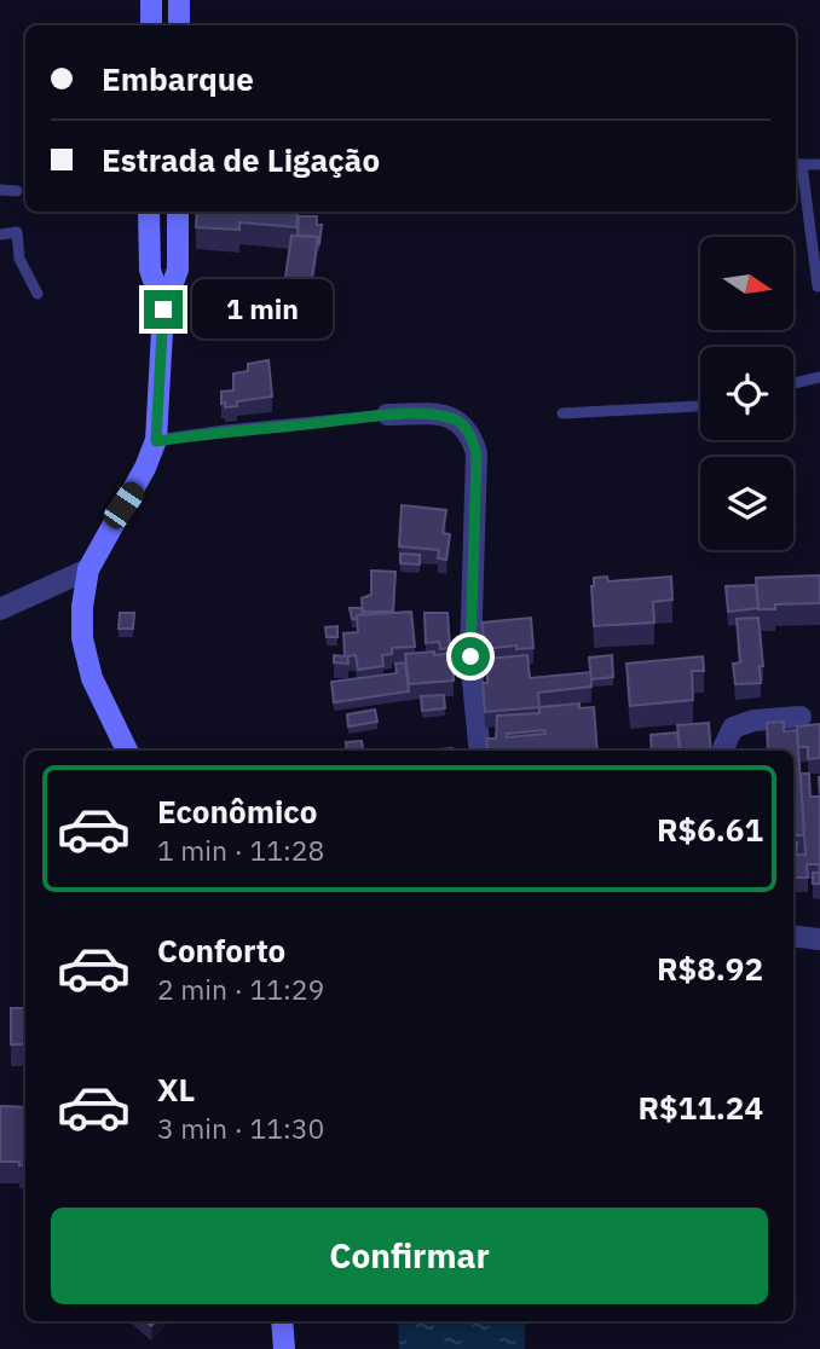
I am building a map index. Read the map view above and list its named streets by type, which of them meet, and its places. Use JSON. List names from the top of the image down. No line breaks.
{"north":"right","page":{"banner":["Embarque","Estrada de Ligação"],"bubble":"1 min","list":[{"name":"Econômico","note":"1 min · 11:28","value":"R$6.61"},{"name":"Conforto","note":"2 min · 11:29","value":"R$8.92"},{"name":"XL","note":"3 min · 11:30","value":"R$11.24"}],"buttons":"Confirmar"}}
